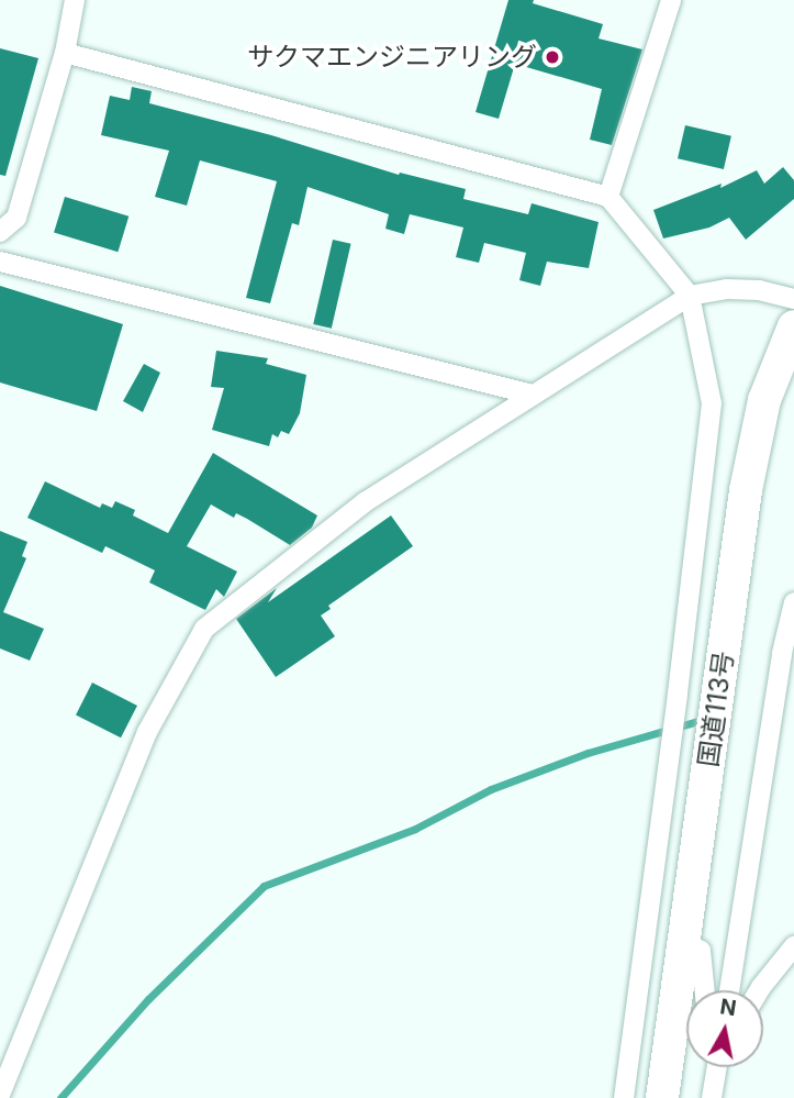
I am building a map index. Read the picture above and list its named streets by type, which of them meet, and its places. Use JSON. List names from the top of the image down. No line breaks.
{"streets":{"highway":["国道113号"]},"places":["サクマエンジニアリング"],"north":"top"}
